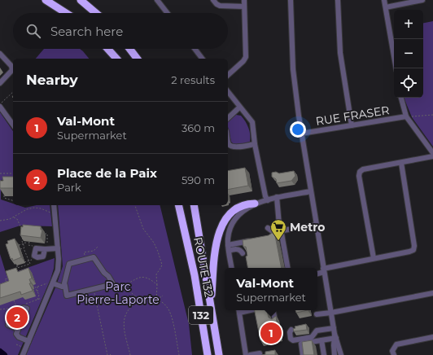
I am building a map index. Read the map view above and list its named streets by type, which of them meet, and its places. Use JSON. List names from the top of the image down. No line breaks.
{"streets":{"highway":["ROUTE 132","132"],"street":["RUE FRASER"]},"parks":["Parc Pierre-Laporte"],"places":{"supermarket":["Metro"]},"page":{"map_buttons":["+","−"],"search":"Search here","heading":["Nearby","2 results"],"list":[{"mark":"1","name":"Val-Mont","note":"Supermarket","value":"360 m"},{"mark":"2","name":"Place de la Paix","note":"Park","value":"590 m"}],"popup":["Val-Mont","Supermarket"],"pins":["2","1"]}}
